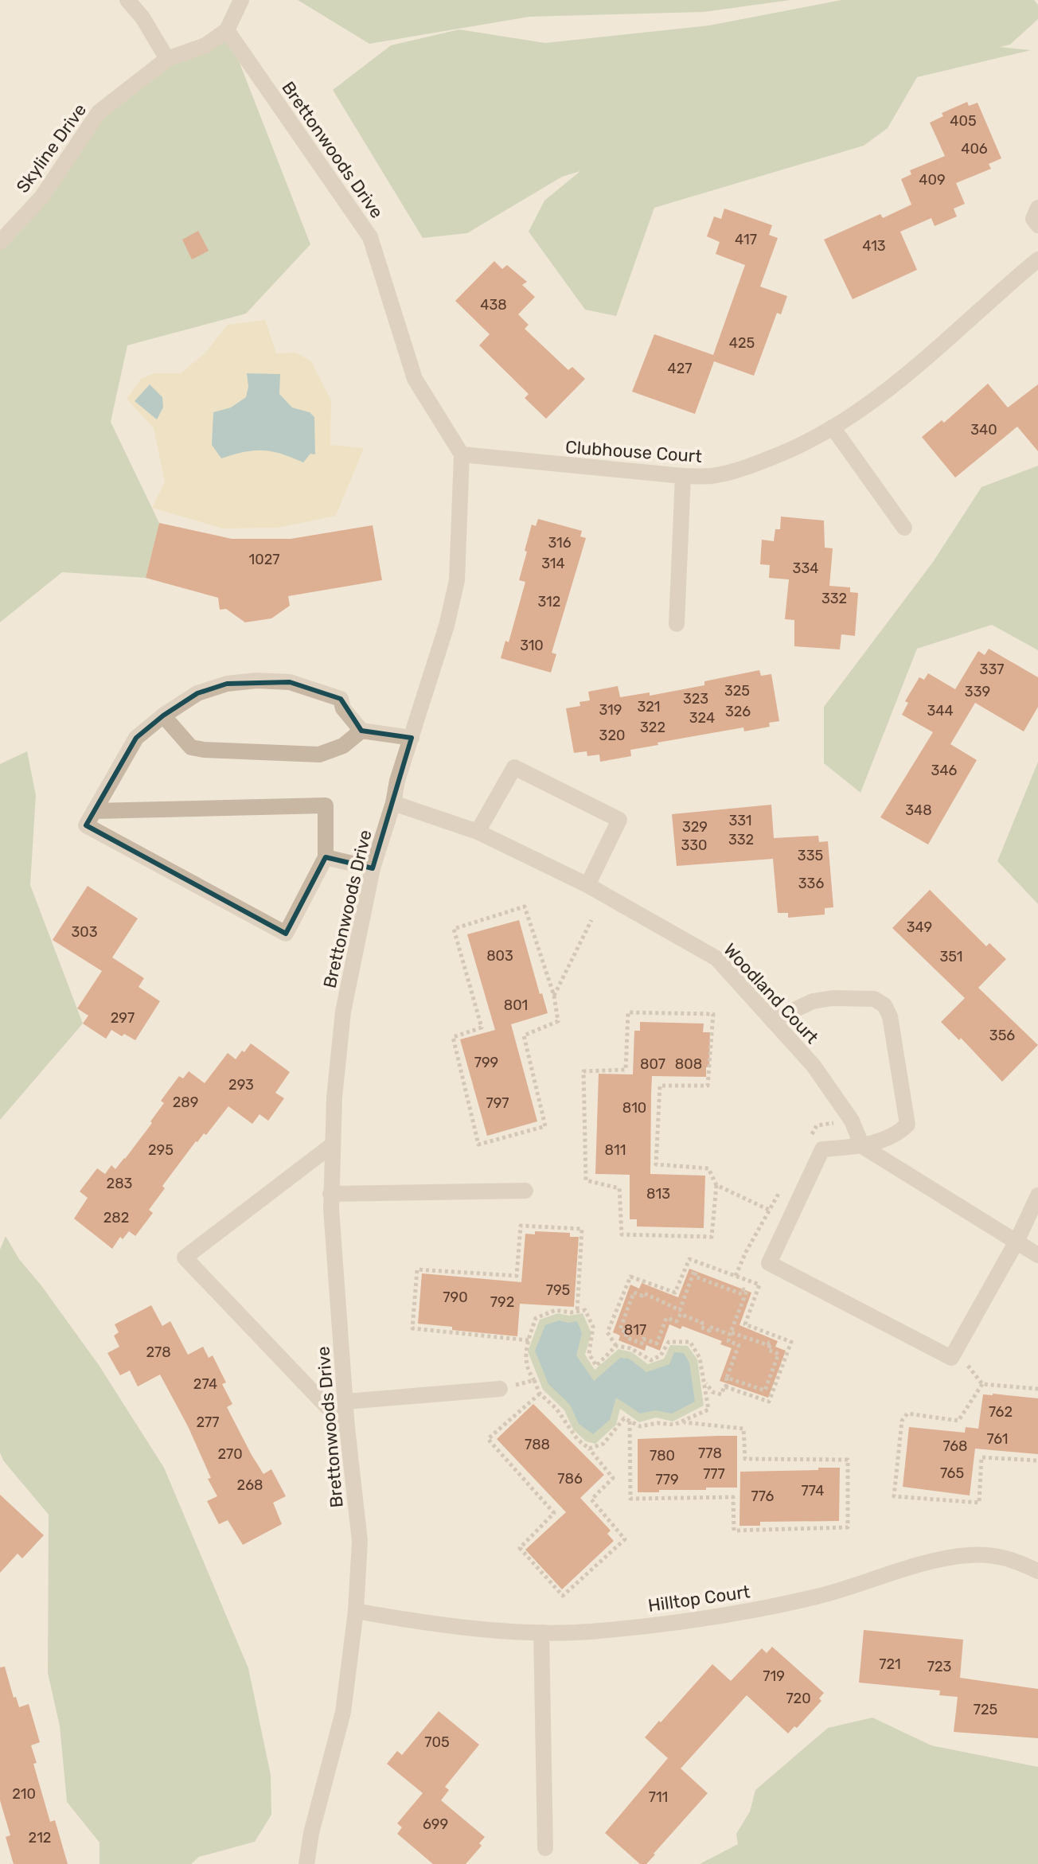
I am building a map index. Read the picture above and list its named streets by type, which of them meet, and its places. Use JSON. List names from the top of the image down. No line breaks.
{"streets":{"street":["Skyline Drive","Brettonwoods Drive","Clubhouse Court","Woodland Court","Hilltop Court"]},"crossings":[["Brettonwoods Drive","Clubhouse Court"],["Brettonwoods Drive","Woodland Court"],["Brettonwoods Drive","Hilltop Court"]],"house_numbers":["405","406","409","417","413","438","425","427","340","316","1027","314","334","332","312","310","337","325","339","323","321","319","344","326","324","322","320","346","348","331","329","332","330","335","336","349","303","803","351","801","297","356","799","807","808","293","289","797","810","295","811","283","813","282","795","790","792","817","278","274","762","277","761","788","768","778","270","780","765","777","786","779","268","774","776","721","723","719","720","725","705","210","711","699","212"]}
